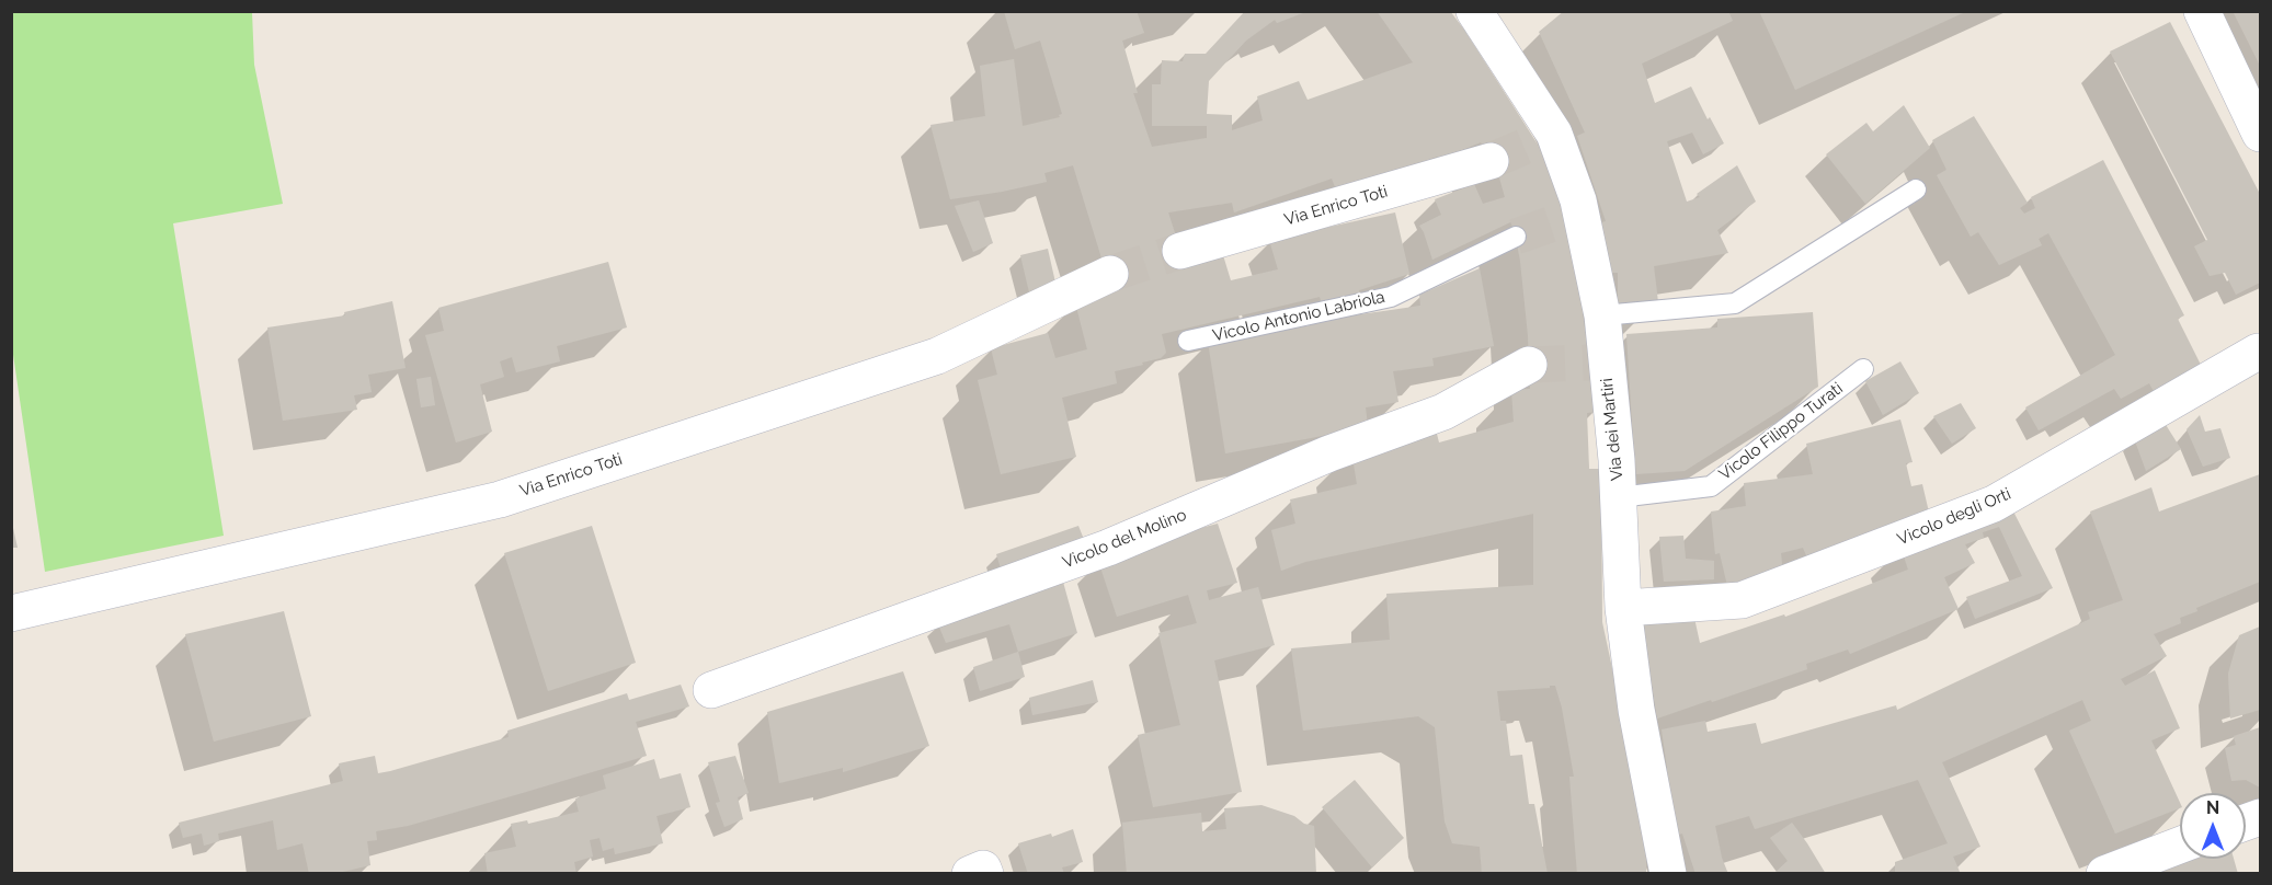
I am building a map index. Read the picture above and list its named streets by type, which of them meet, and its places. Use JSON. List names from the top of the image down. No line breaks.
{"streets":{"street":["Via Enrico Toti","Via dei Martiri","Vicolo degli Orti","Vicolo del Molino"],"lane":["Vicolo Antonio Labriola","Vicolo Filippo Turati"]},"crossings":[["Via dei Martiri","Vicolo Filippo Turati"],["Via dei Martiri","Vicolo degli Orti"]],"north":"top"}
